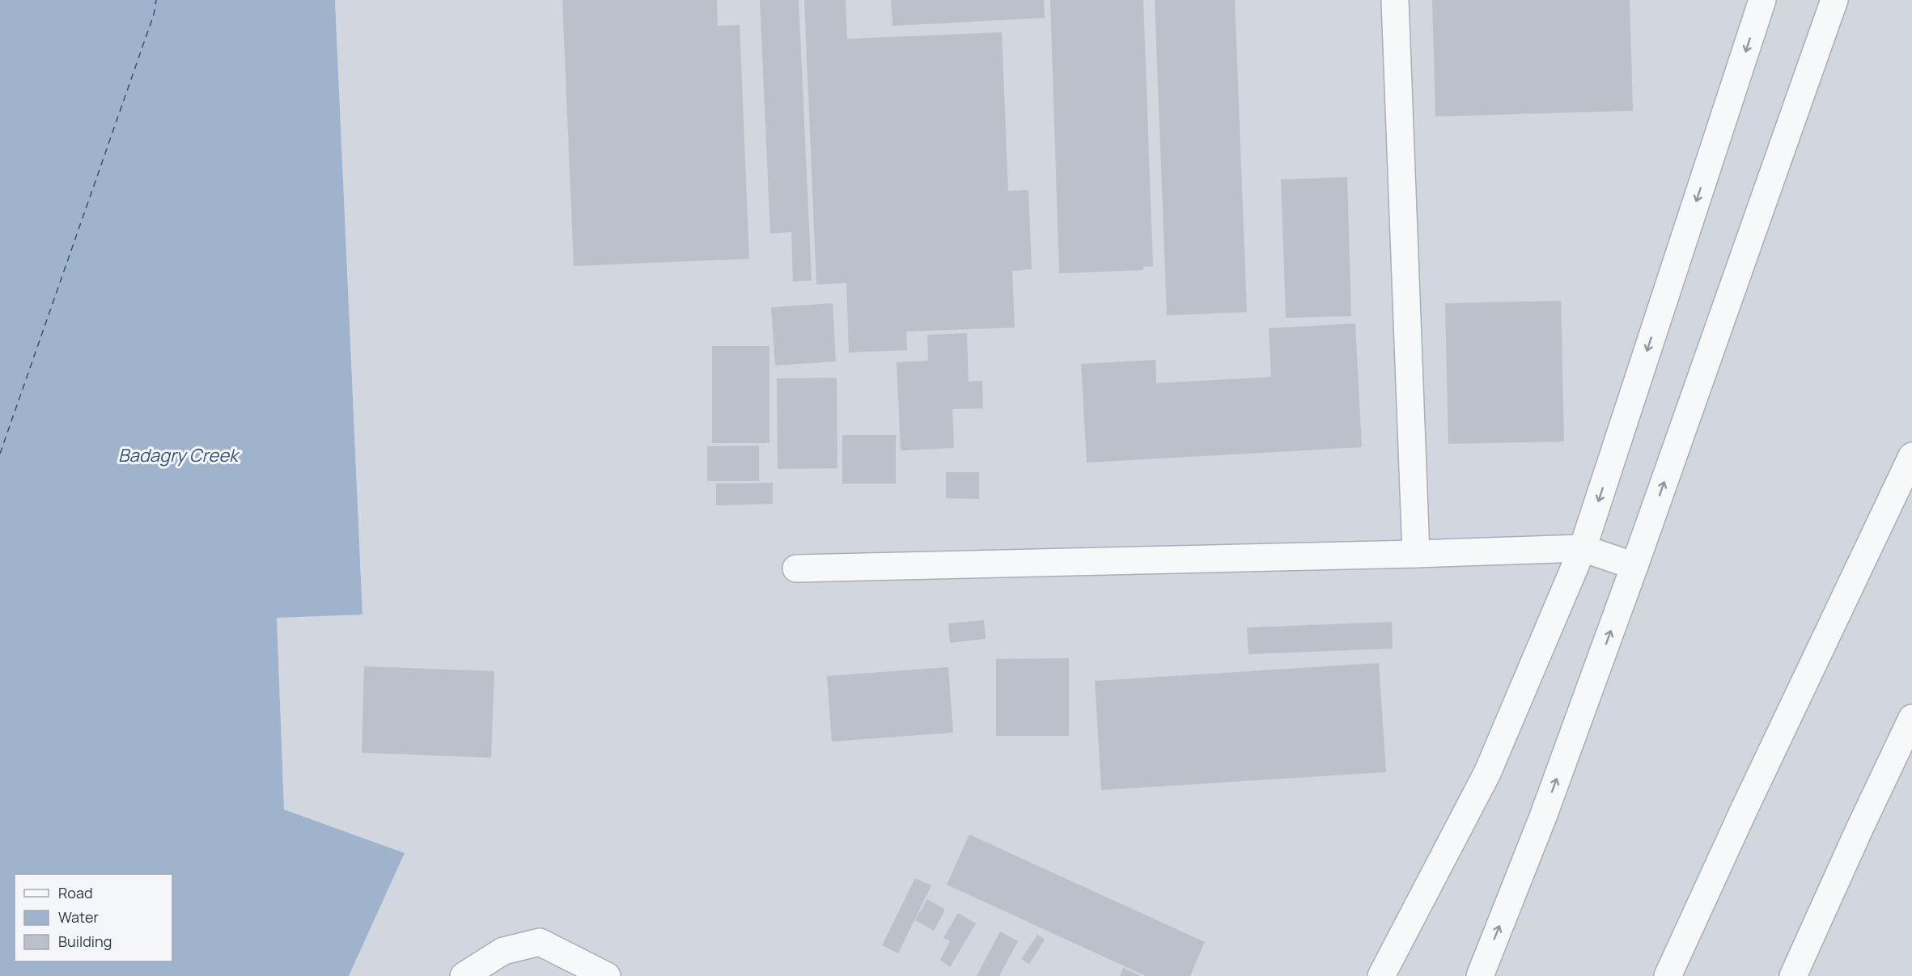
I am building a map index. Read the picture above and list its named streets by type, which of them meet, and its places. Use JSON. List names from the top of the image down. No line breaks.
{"water":["Badagry Creek"],"legend":["Road","Water","Building"]}
